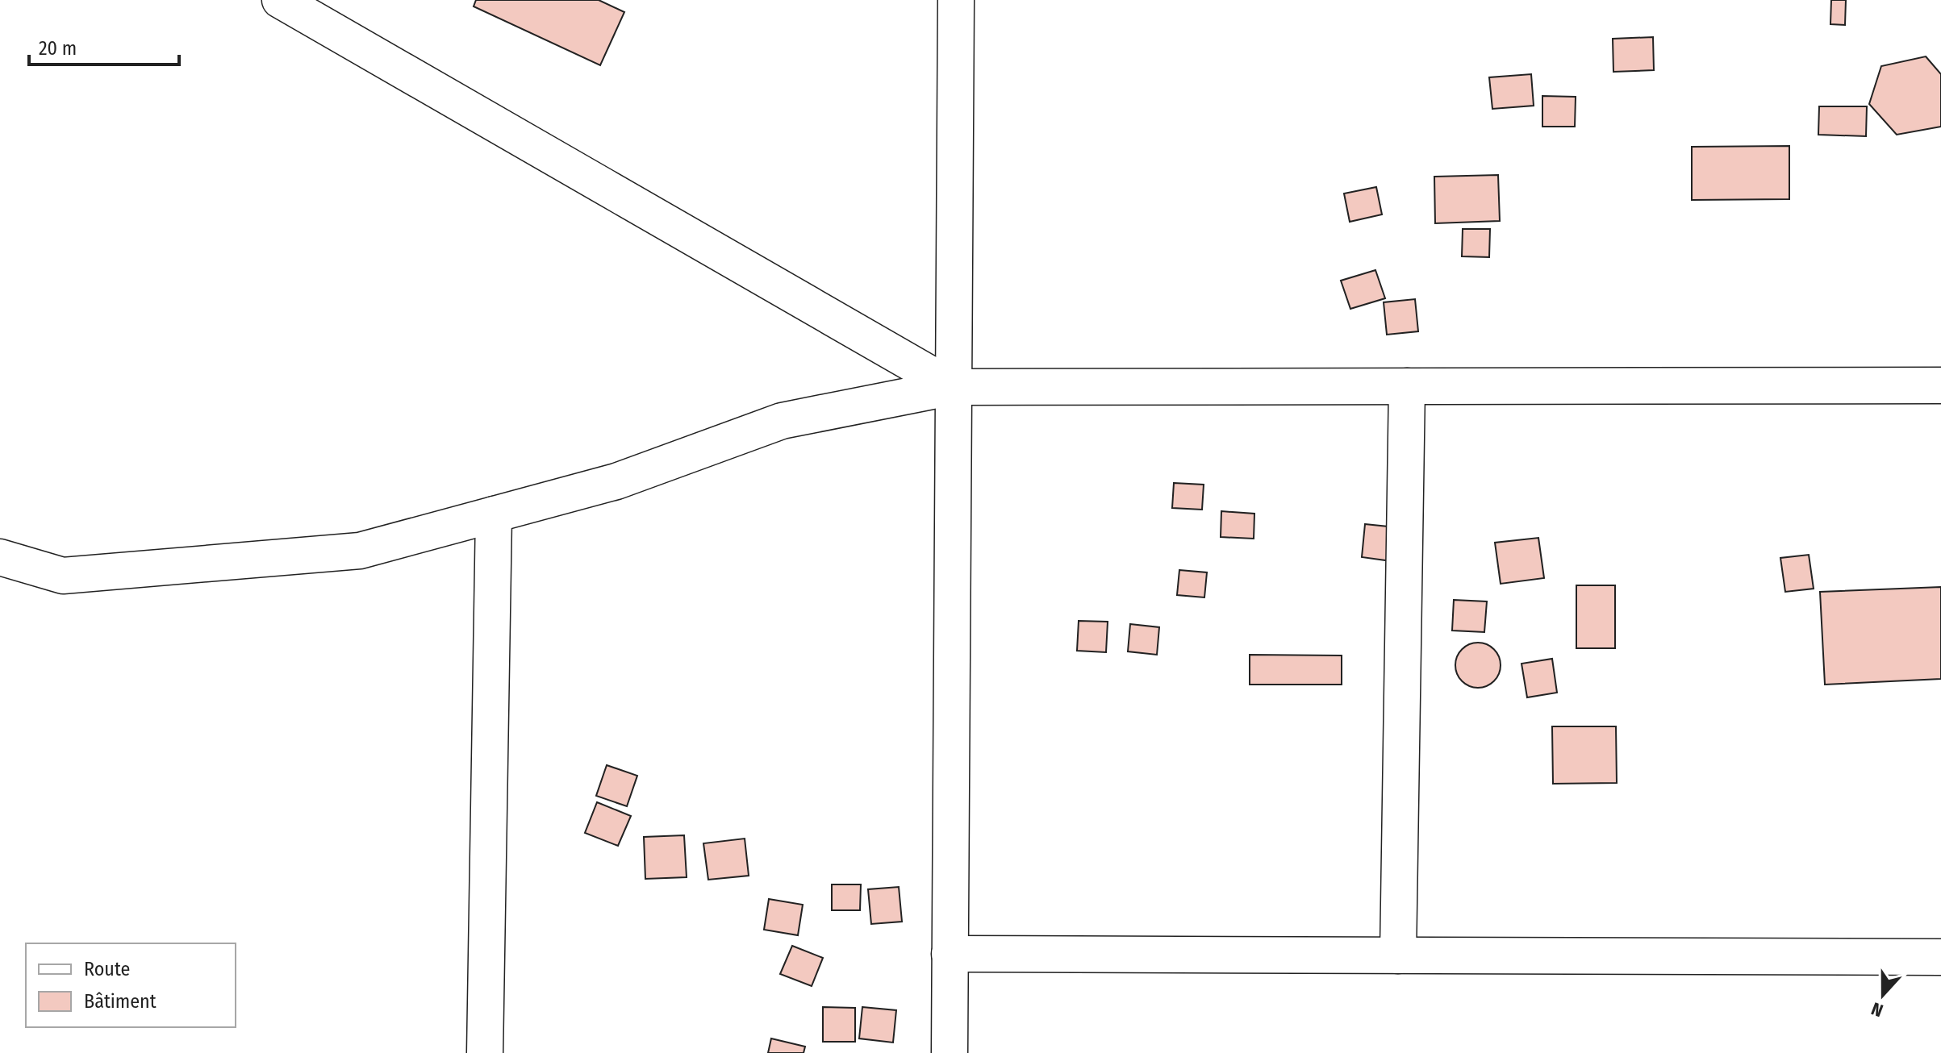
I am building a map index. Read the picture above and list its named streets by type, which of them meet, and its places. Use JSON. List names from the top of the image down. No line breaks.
{"legend":["Route","Bâtiment"],"scale_bar":"20 m","north":"bottom"}
